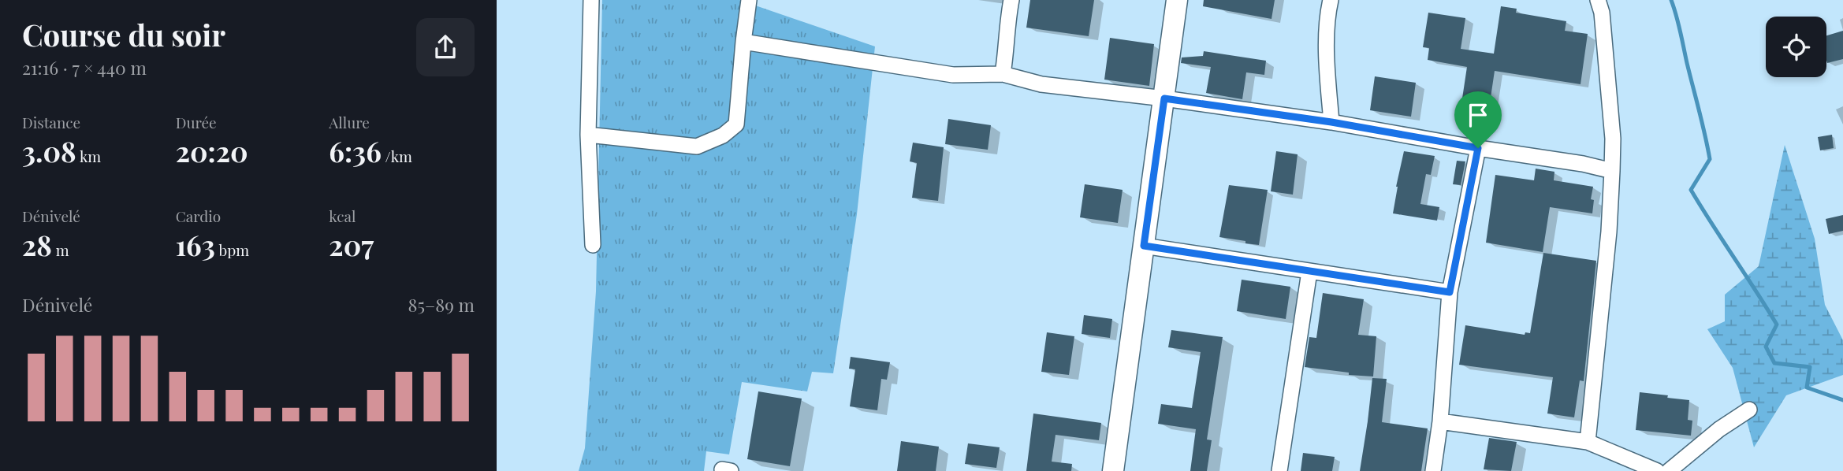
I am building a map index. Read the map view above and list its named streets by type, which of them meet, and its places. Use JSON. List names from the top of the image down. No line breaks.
{"page":{"heading":["Course du soir","21:16 · 7 × 440 m"],"stats":[["Distance","3.08 km"],["Durée","20:20"],["Allure","6:36 /km"],["Dénivelé","28 m"],["Cardio","163 bpm"],["kcal","207"]],"chart":["Dénivelé","85–89 m"]}}
